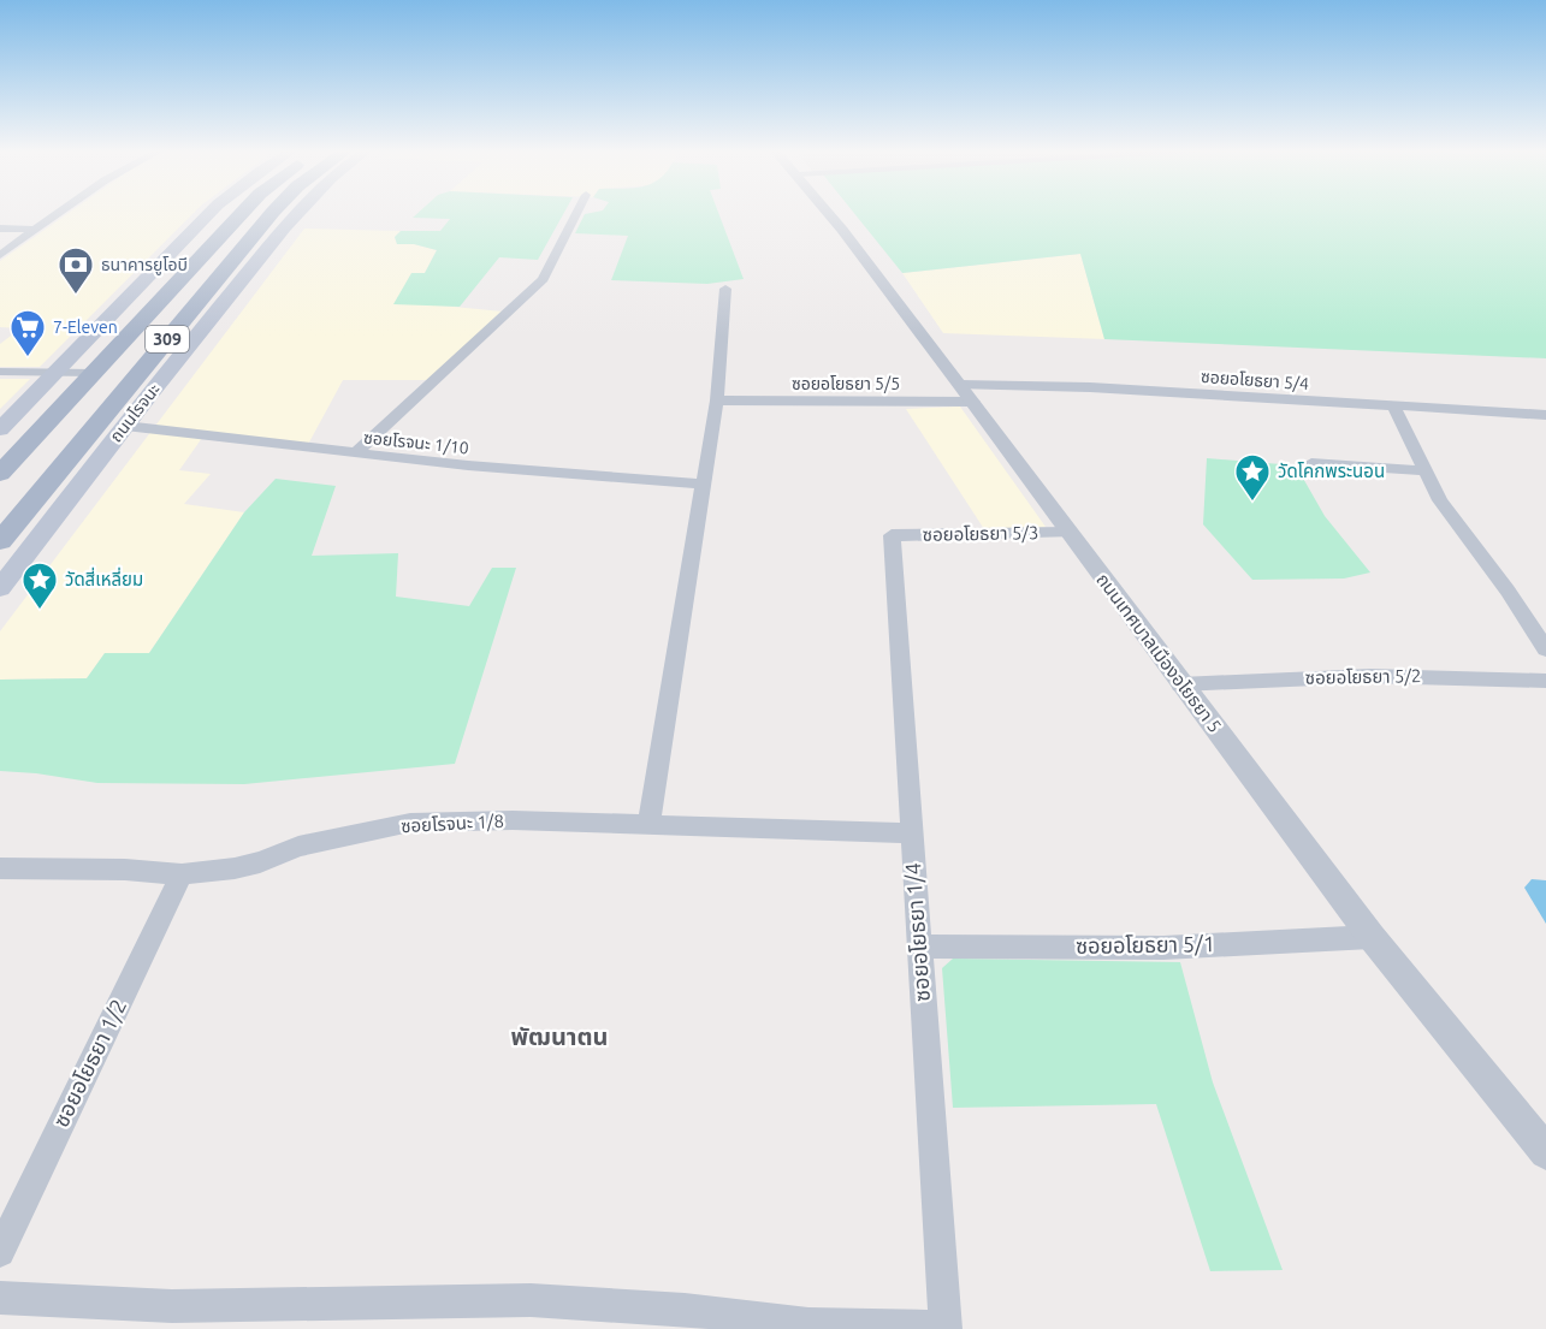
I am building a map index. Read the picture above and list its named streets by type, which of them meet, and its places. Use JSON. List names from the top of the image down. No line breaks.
{"streets":{"main road":["309","ถนนโรจนะ"],"street":["ซอยอโยธยา 5/4","ซอยอโยธยา 5/5","ซอยโรจนะ 1/10","ซอยอโยธยา 5/3","ถนนเทศบาลเมืองอโยธยา 5","ซอยอโยธยา 5/2","ซอยโรจนะ 1/8","ซอยอโยธยา 1/4","ซอยอโยธยา 5/1","ซอยอโยธยา 1/2"]},"crossings":[["ซอยอโยธยา 5/4","ซอยอโยธยา 5/5"],["ซอยอโยธยา 5/4","ถนนเทศบาลเมืองอโยธยา 5"],["ซอยอโยธยา 5/5","ถนนเทศบาลเมืองอโยธยา 5"],["ถนนโรจนะ","ซอยโรจนะ 1/10"],["ซอยอโยธยา 5/3","ถนนเทศบาลเมืองอโยธยา 5"],["ซอยอโยธยา 5/3","ซอยอโยธยา 1/4"],["ถนนเทศบาลเมืองอโยธยา 5","ซอยอโยธยา 5/2"],["ถนนเทศบาลเมืองอโยธยา 5","ซอยอโยธยา 5/1"],["ซอยโรจนะ 1/8","ซอยอโยธยา 1/4"],["ซอยโรจนะ 1/8","ซอยอโยธยา 1/2"],["ซอยอโยธยา 1/4","ซอยอโยธยา 5/1"]],"districts":["พัฒนาตน"],"places":{"bank":["ธนาคารยูโอบี"],"supermarket":["7-Eleven"],"place":["วัดโคกพระนอน","วัดสี่เหลี่ยม"]}}
